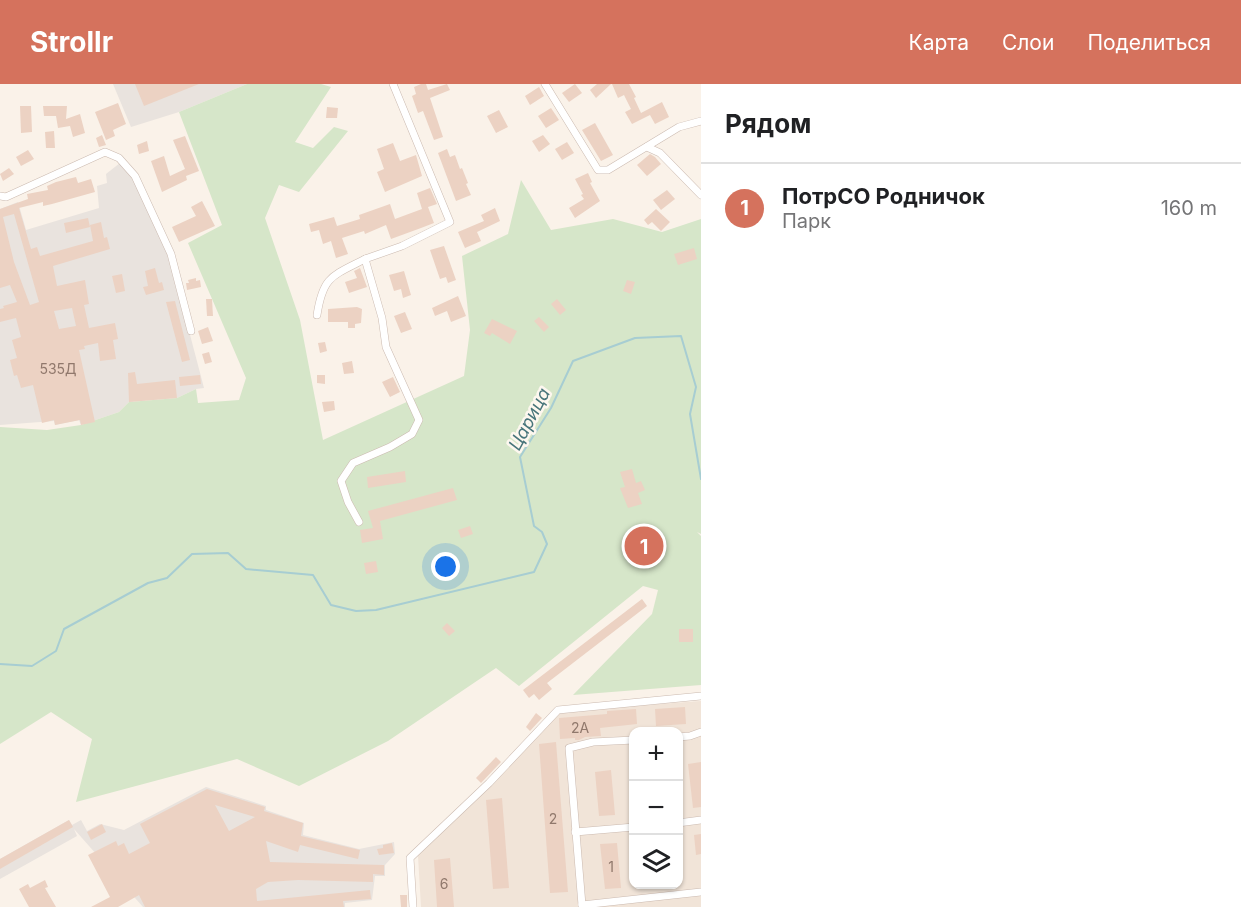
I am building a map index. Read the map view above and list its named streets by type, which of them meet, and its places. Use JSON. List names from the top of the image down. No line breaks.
{"water":["Царица"],"house_numbers":["535Д","2А","2","1","6"],"page":{"header":"Strollr","nav":["Карта","Слои","Поделиться"],"heading":"Рядом","list":[{"mark":"1","name":"ПотрСО Родничок","note":"Парк","value":"160 m"}],"pins":"1","map_buttons":["+","−"]}}
